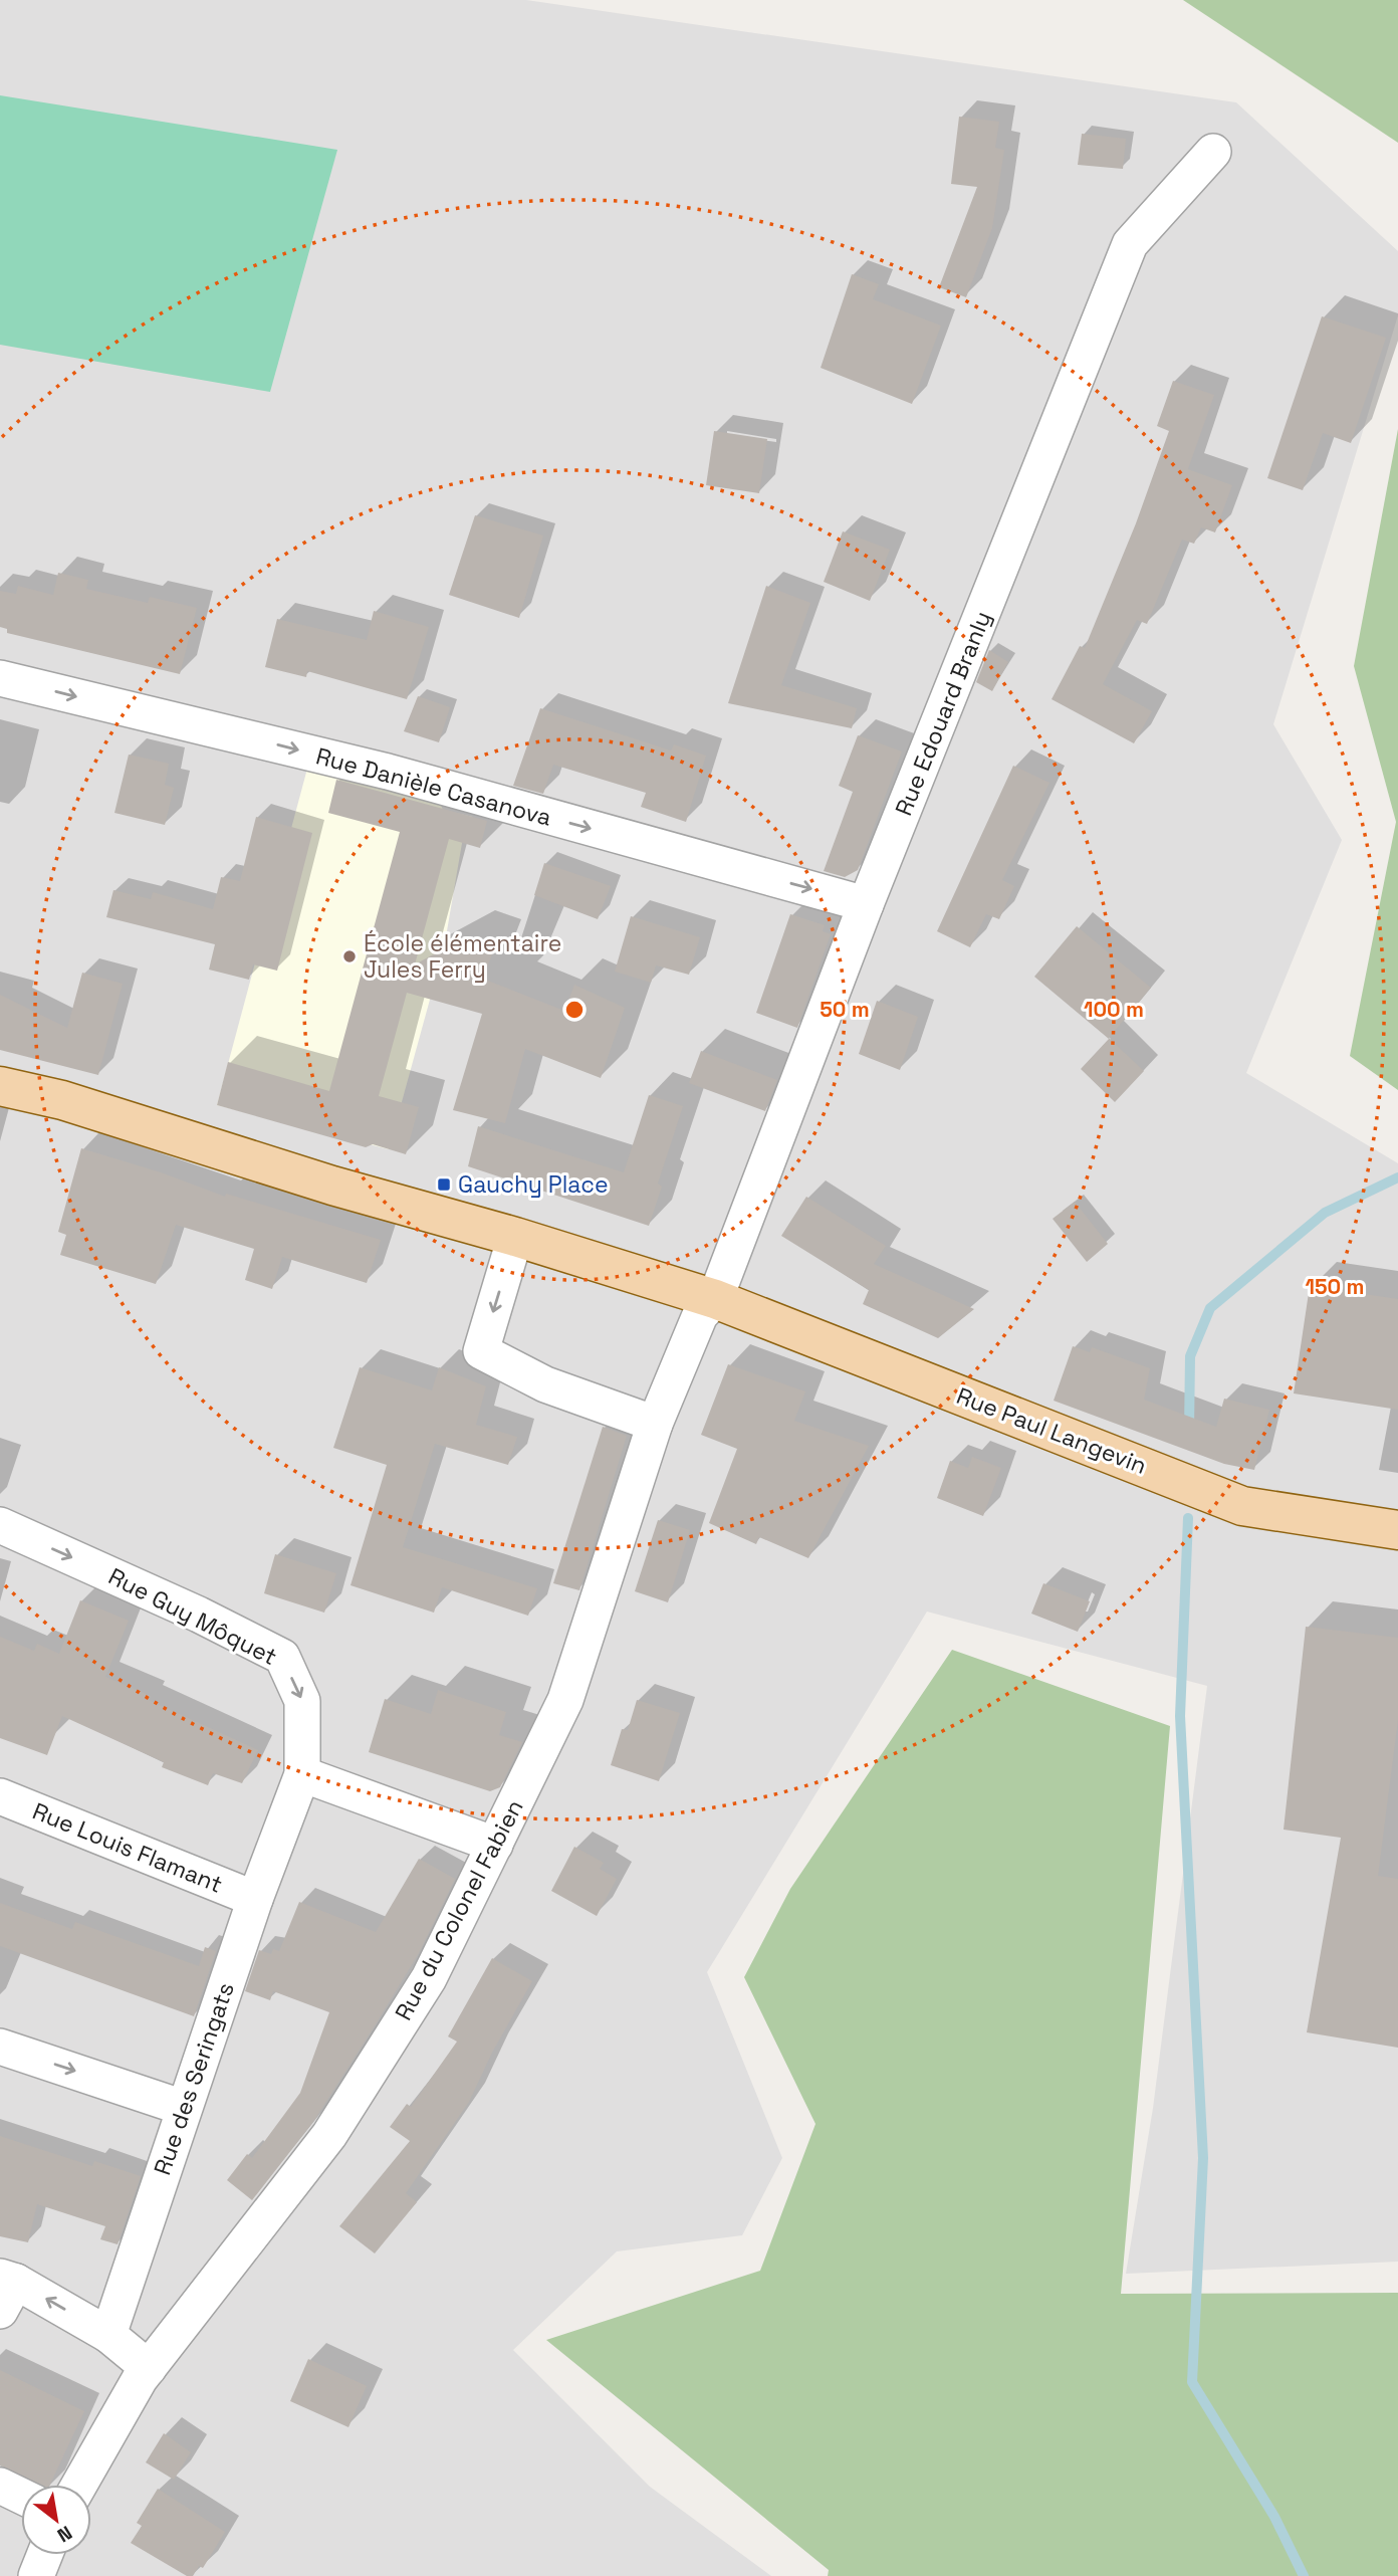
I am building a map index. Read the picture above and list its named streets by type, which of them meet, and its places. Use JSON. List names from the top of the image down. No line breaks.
{"streets":{"main road":["Rue Paul Langevin"],"street":["Rue Edouard Branly","Rue Danièle Casanova","Rue Guy Môquet","Rue Louis Flamant","Rue du Colonel Fabien","Rue des Seringats"]},"crossings":[["Rue Edouard Branly","Rue Danièle Casanova"],["Rue Edouard Branly","Rue Paul Langevin"],["Rue Edouard Branly","Rue du Colonel Fabien"],["Rue Paul Langevin","Rue du Colonel Fabien"],["Rue Guy Môquet","Rue des Seringats"],["Rue Louis Flamant","Rue des Seringats"]],"one_way":["Rue Danièle Casanova","Rue Guy Môquet"],"places":{"other":["École élémentaire Jules Ferry"],"transit":["Gauchy Place"]},"north":"bottom right","rings":["50 m","100 m","150 m"]}
